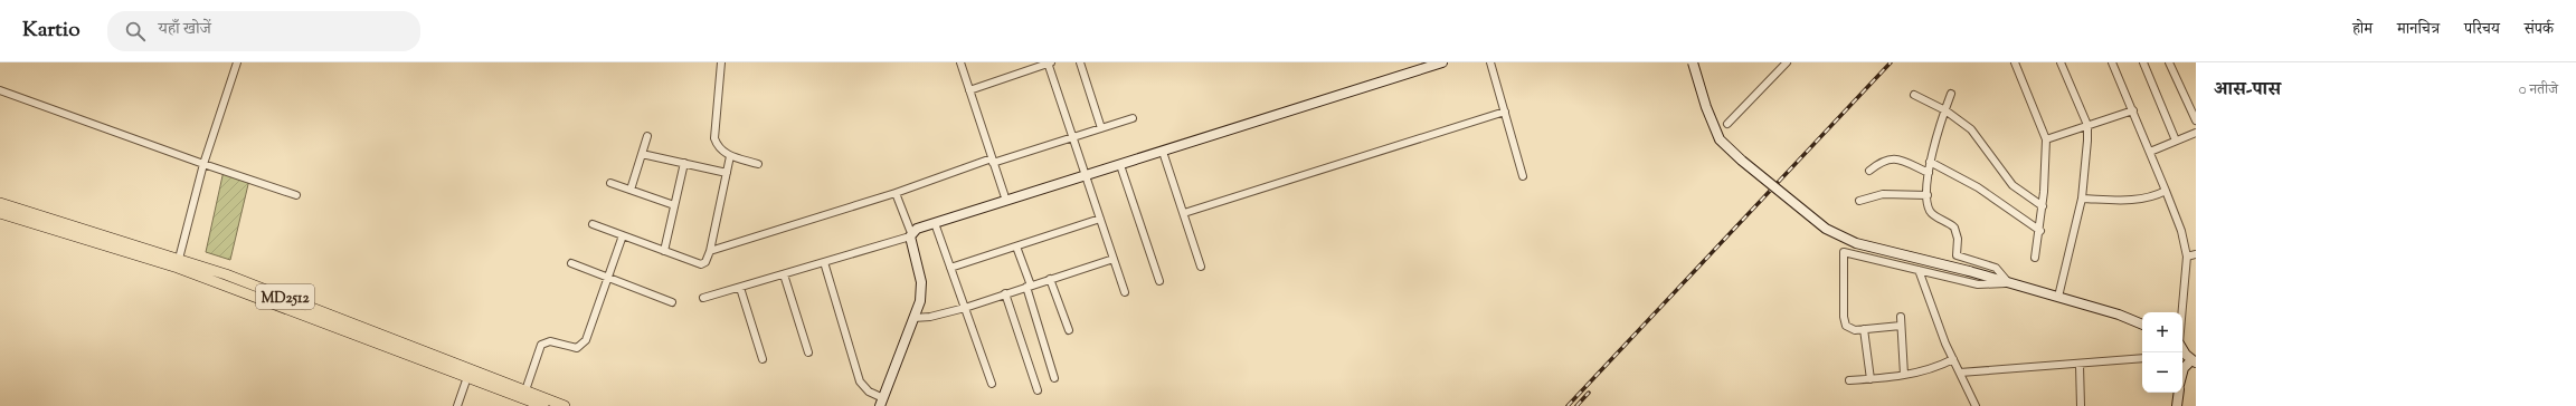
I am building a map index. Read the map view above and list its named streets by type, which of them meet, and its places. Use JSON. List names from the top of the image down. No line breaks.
{"streets":{"main road":["MD2512"]},"page":{"header":"Kartio","search":"यहाँ खोजें","nav":["होम","मानचित्र","परिचय","संपर्क"],"heading":["आस-पास","0 नतीजे"],"map_buttons":["+","−"]}}
